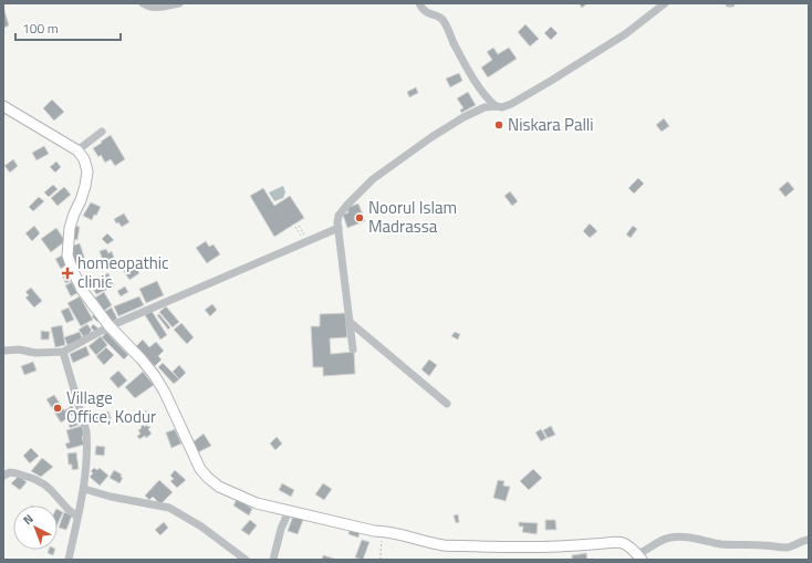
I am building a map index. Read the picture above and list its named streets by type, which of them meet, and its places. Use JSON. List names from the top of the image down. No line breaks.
{"places":{"other":["Niskara Palli","Noorul Islam Madrassa","Village Office, Kodur"],"health":["homeopathic clinic"]},"scale_bar":"100 m","north":"top left"}
